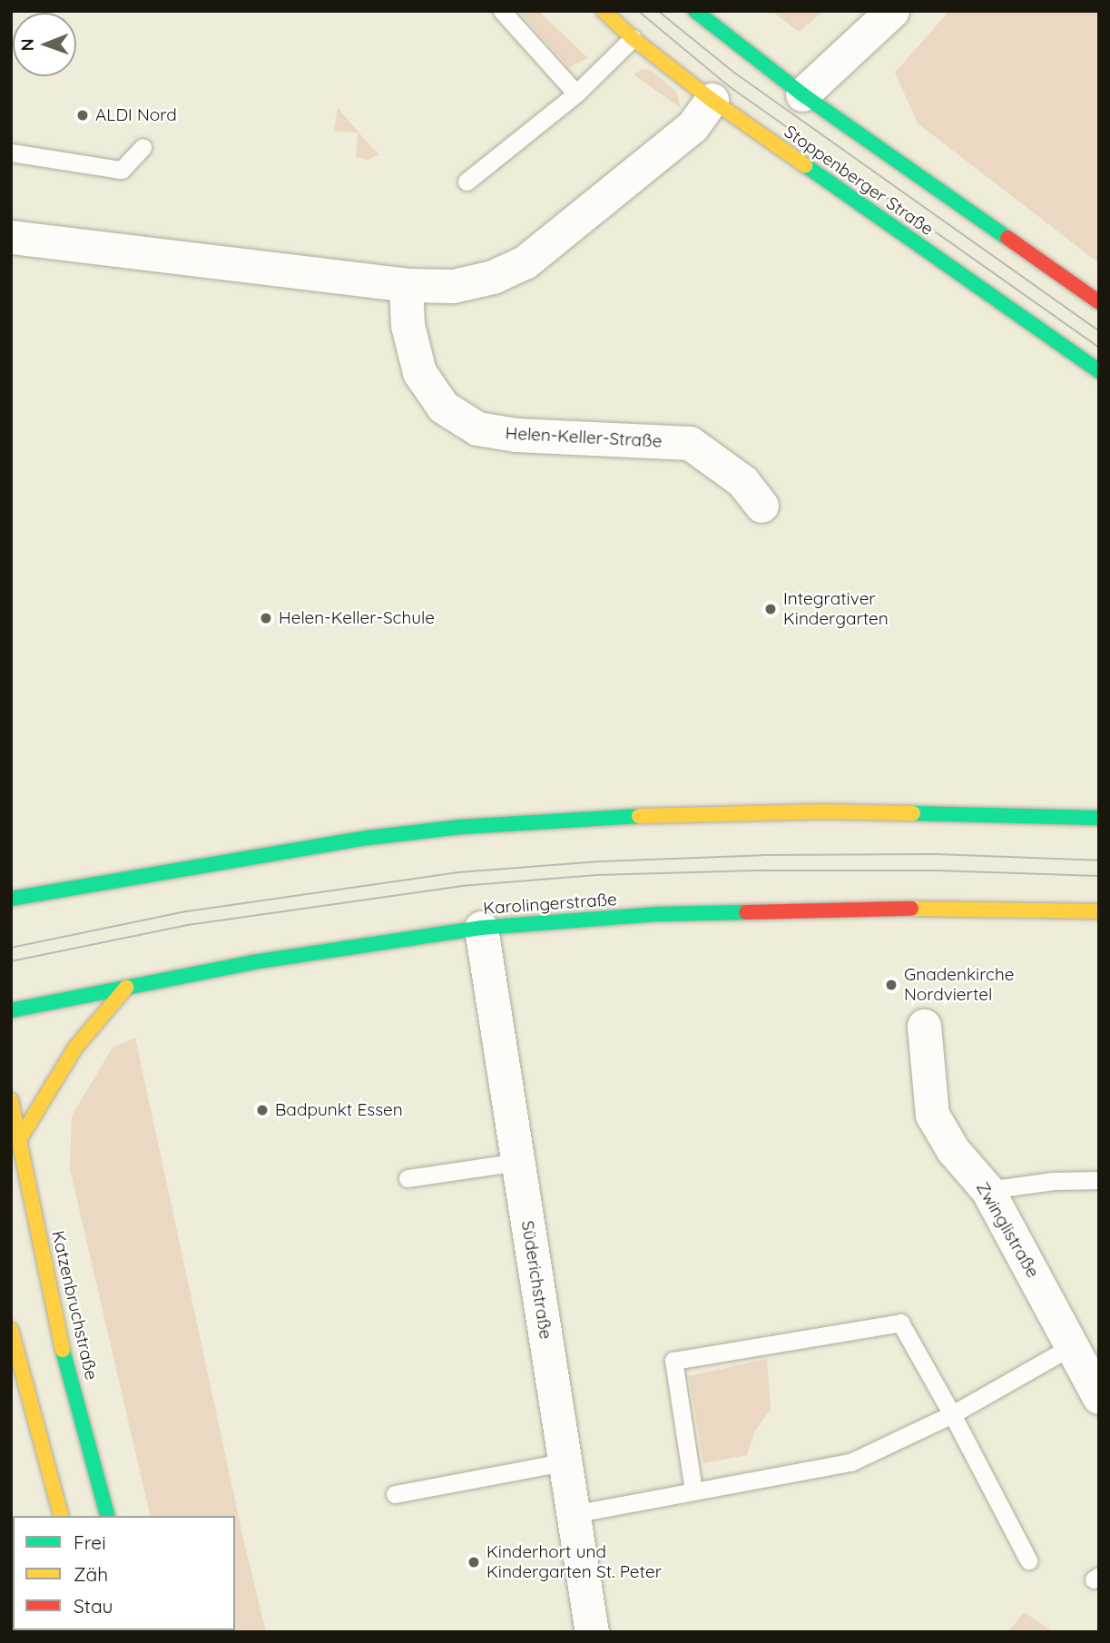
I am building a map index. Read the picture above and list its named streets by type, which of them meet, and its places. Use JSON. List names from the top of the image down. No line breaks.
{"streets":{"main road":["Stoppenberger Straße","Karolingerstraße","Katzenbruchstraße"],"street":["Helen-Keller-Straße","Zwinglistraße","Süderichstraße"]},"crossings":[["Karolingerstraße","Süderichstraße"]],"places":["ALDI Nord","Integrativer Kindergarten","Helen-Keller-Schule","Gnadenkirche Nordviertel","Badpunkt Essen","Kinderhort und Kindergarten St. Peter"],"legend":["Frei","Zäh","Stau"],"north":"left"}
